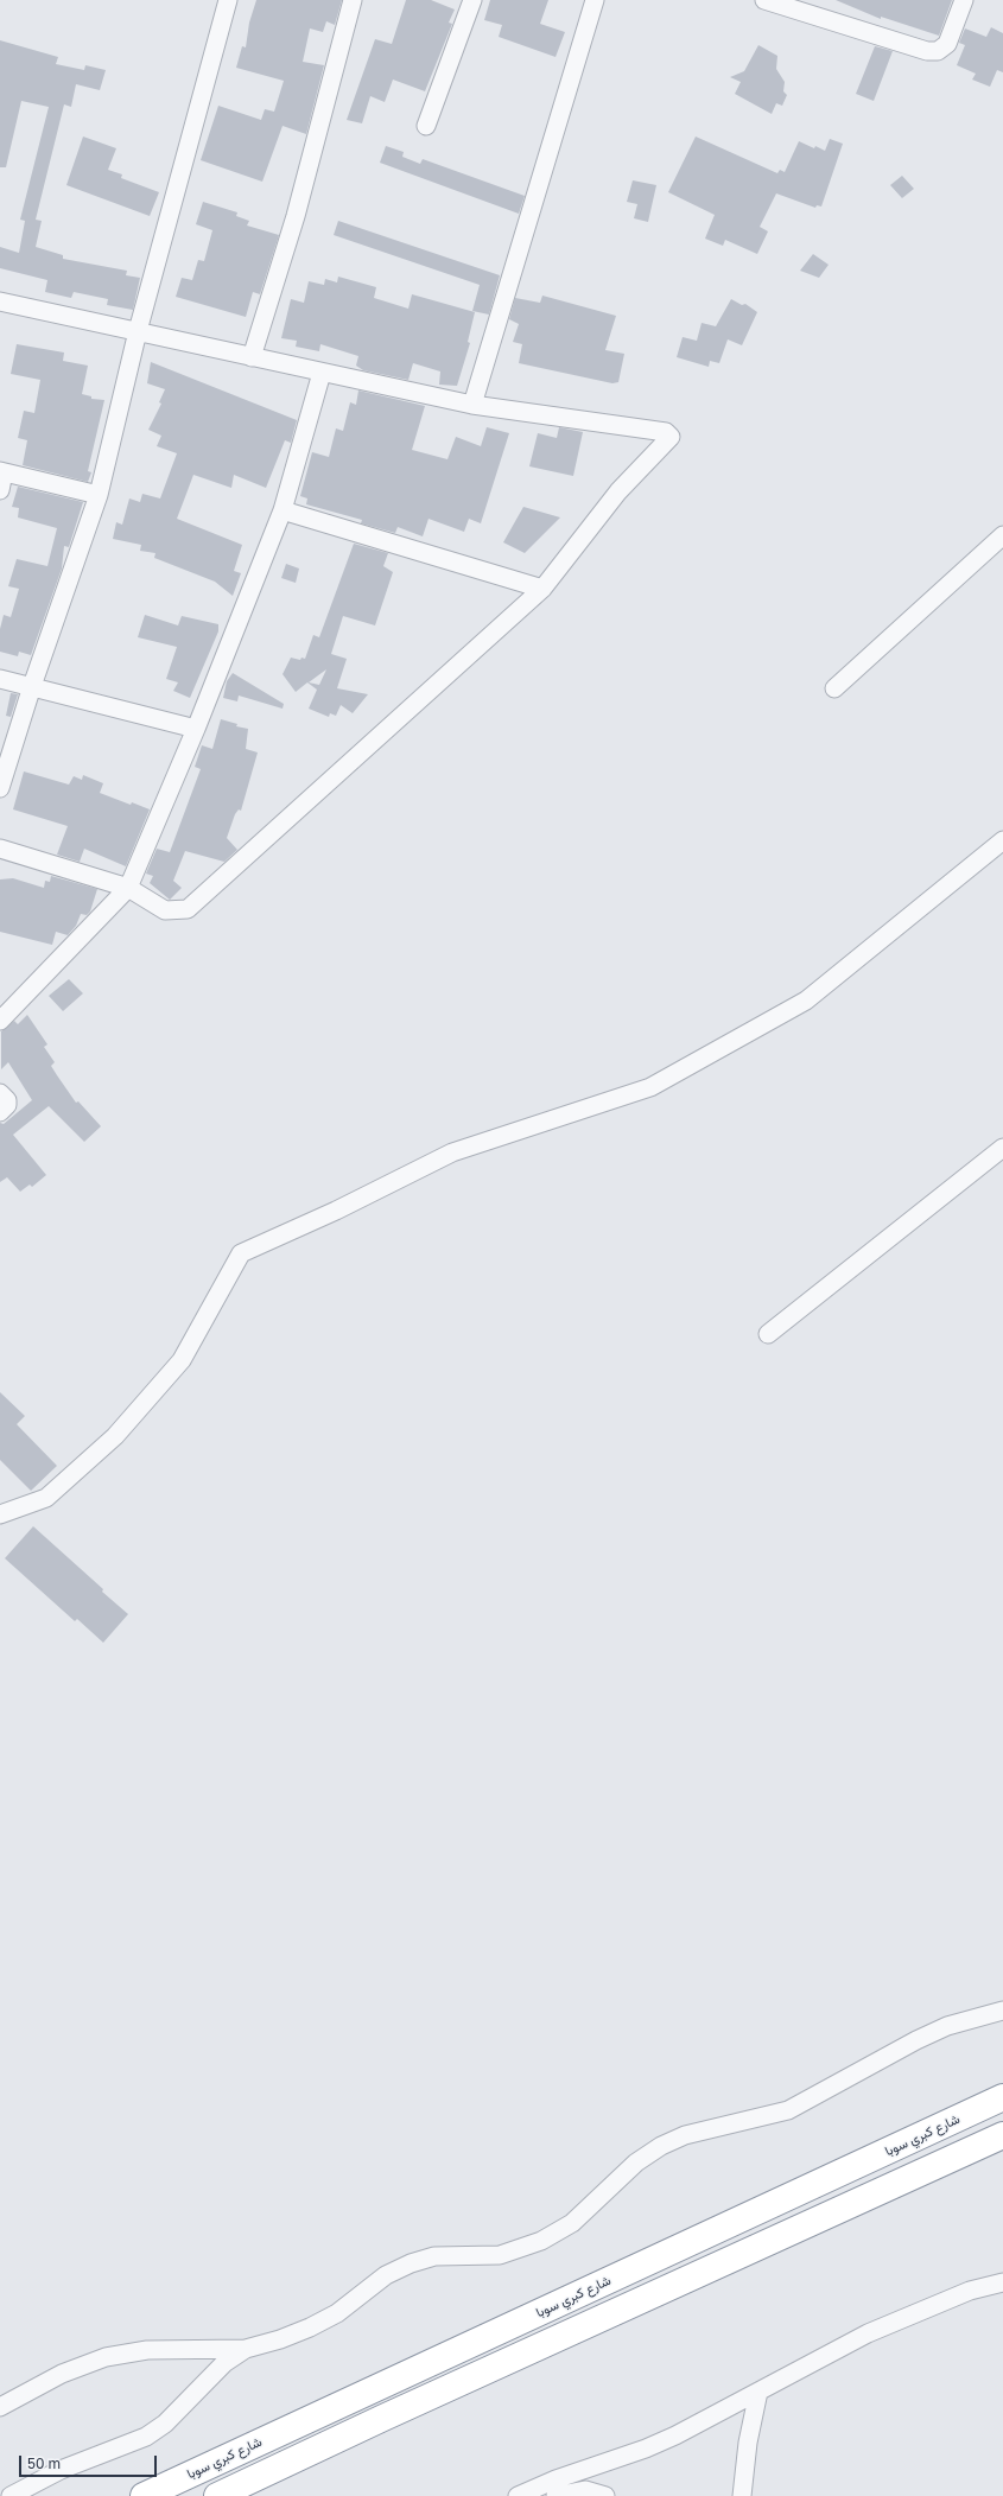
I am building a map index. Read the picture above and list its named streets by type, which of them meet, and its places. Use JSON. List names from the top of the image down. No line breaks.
{"streets":{"highway":["شارع كبري سوبا"]},"scale_bar":"50 m"}
